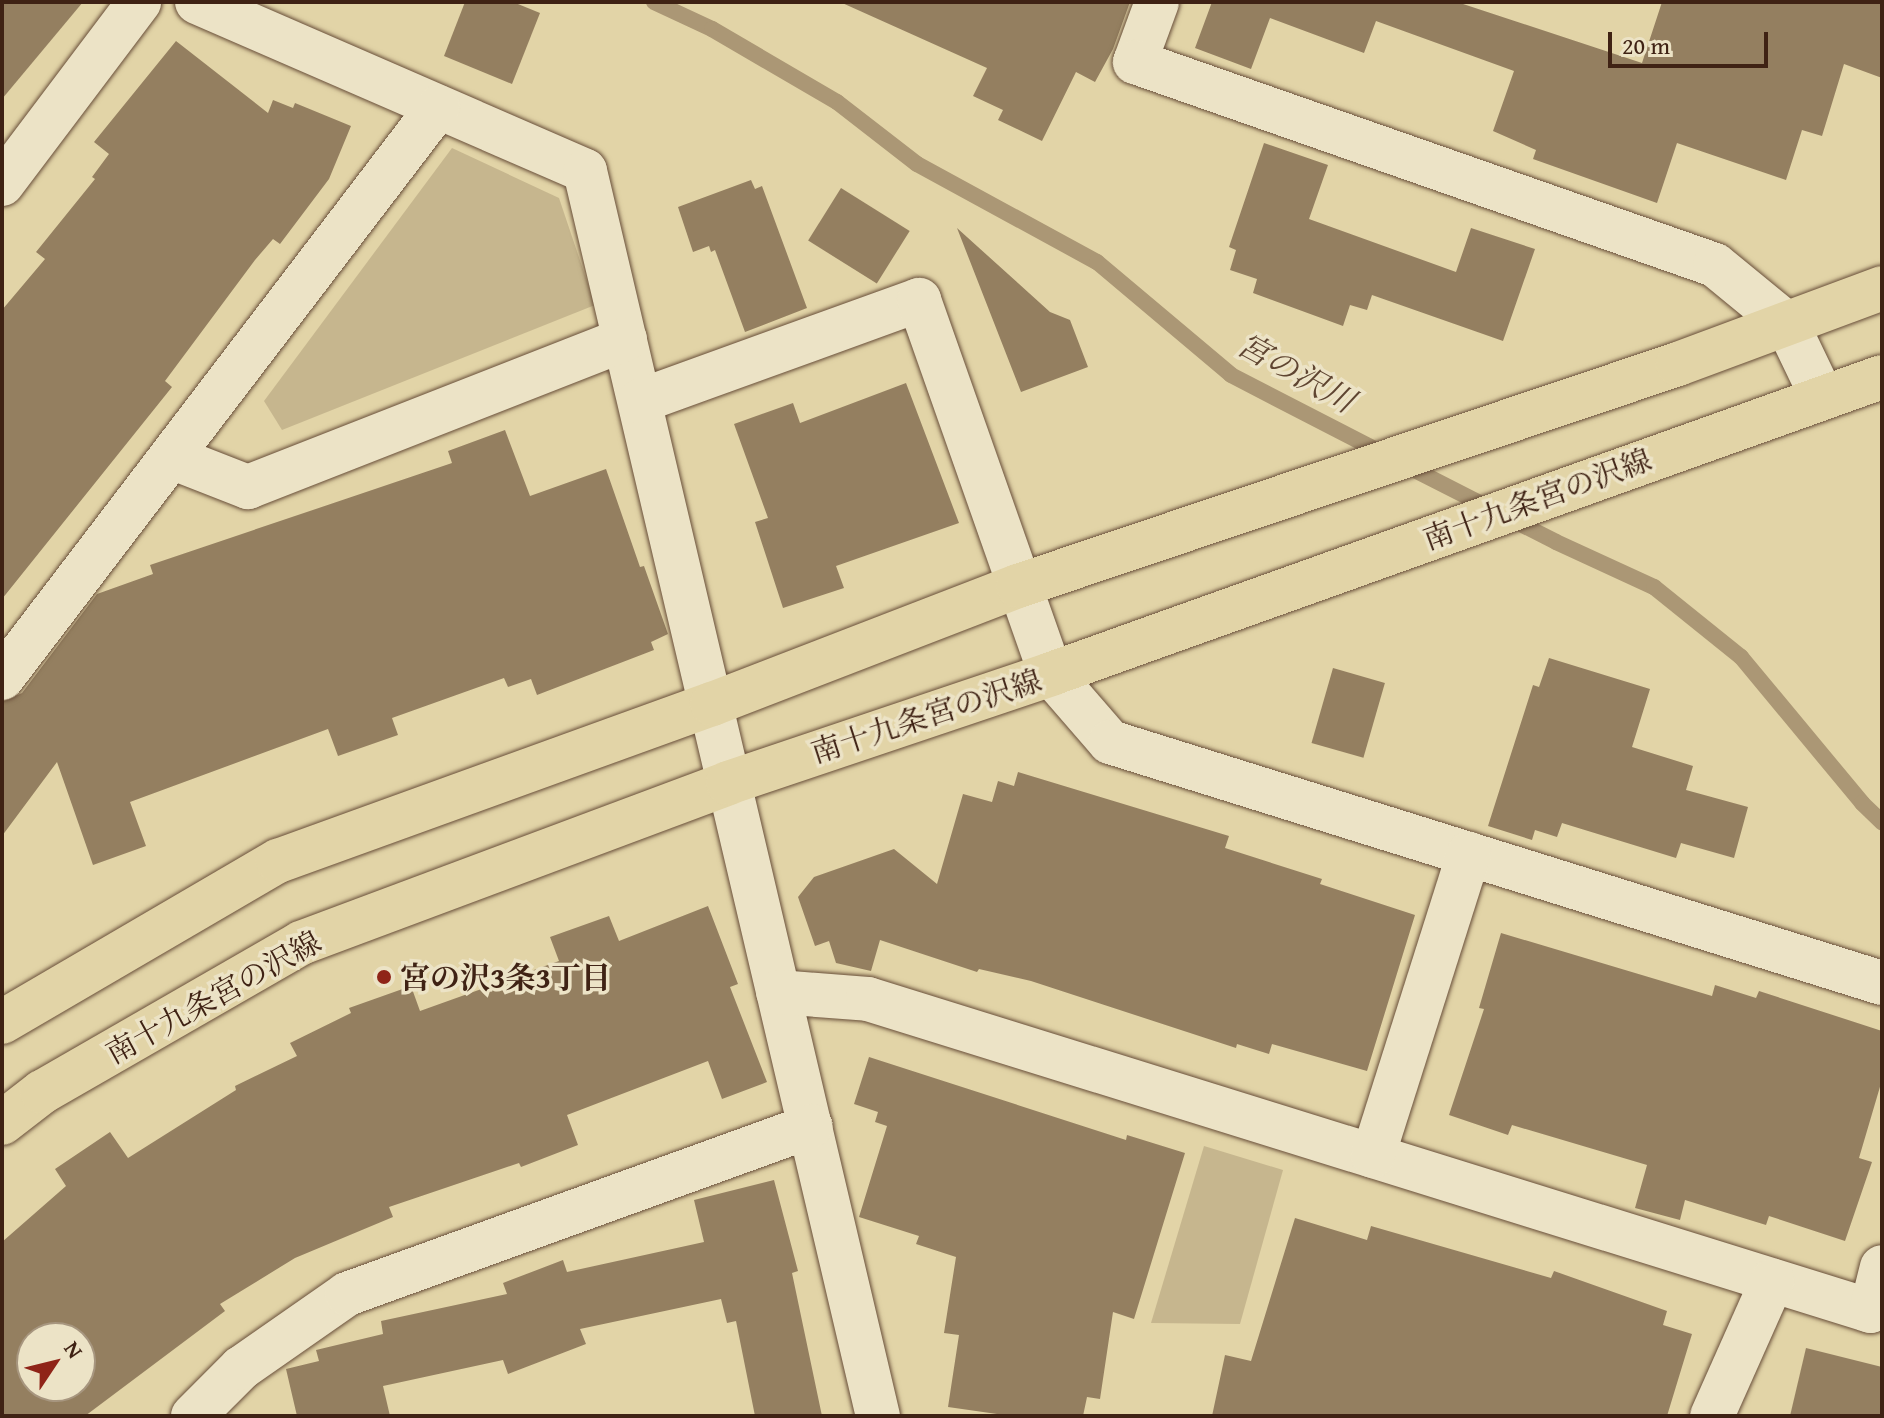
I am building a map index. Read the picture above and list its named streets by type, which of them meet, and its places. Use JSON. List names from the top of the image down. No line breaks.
{"streets":{"main road":["南十九条宮の沢線"]},"water":["宮の沢川"],"places":["宮の沢3条3丁目"],"scale_bar":"20 m","north":"top right"}
